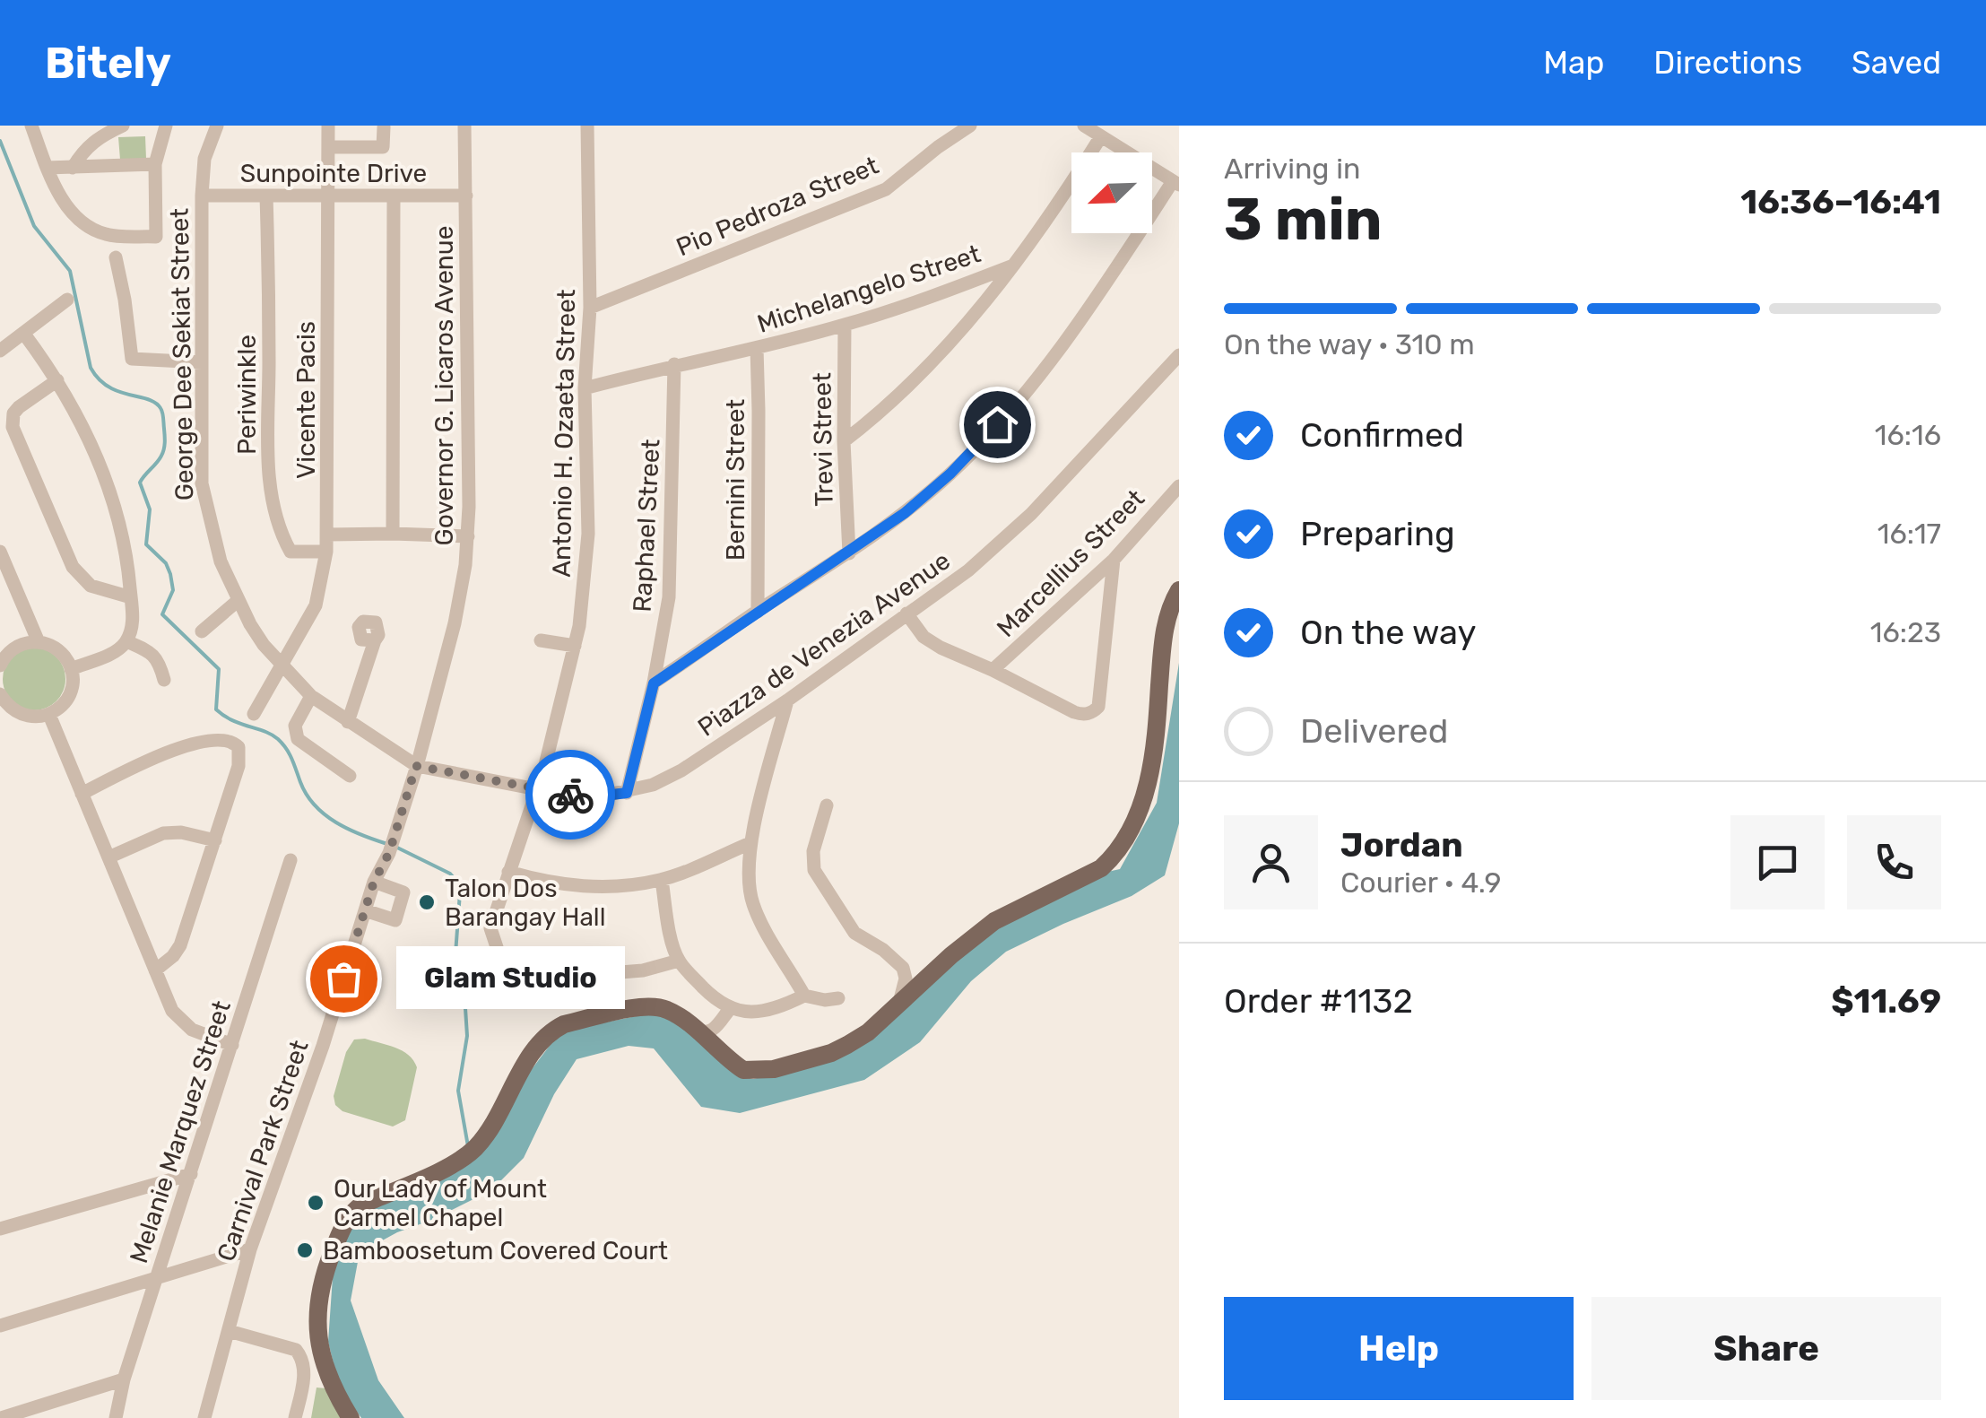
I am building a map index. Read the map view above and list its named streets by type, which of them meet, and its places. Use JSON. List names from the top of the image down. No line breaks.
{"streets":{"street":["Sunpointe Drive","Pio Pedroza Street","Michelangelo Street","George Dee Sekiat Street","Governor G. Licaros Avenue","Periwinkle","Vicente Pacis","Antonio H. Ozaeta Street","Trevi Street","Bernini Street","Raphael Street","Marcellius Street","Piazza de Venezia Avenue","Melanie Marquez Street","Carnival Park Street"]},"crossings":[["Sunpointe Drive","George Dee Sekiat Street"],["Sunpointe Drive","Governor G. Licaros Avenue"],["Sunpointe Drive","Periwinkle"],["Sunpointe Drive","Vicente Pacis"],["Pio Pedroza Street","Antonio H. Ozaeta Street"],["Michelangelo Street","Antonio H. Ozaeta Street"],["Michelangelo Street","Trevi Street"],["Michelangelo Street","Bernini Street"],["Michelangelo Street","Raphael Street"],["George Dee Sekiat Street","Governor G. Licaros Avenue"],["George Dee Sekiat Street","Vicente Pacis"],["George Dee Sekiat Street","Piazza de Venezia Avenue"],["Governor G. Licaros Avenue","Piazza de Venezia Avenue"],["Governor G. Licaros Avenue","Carnival Park Street"],["Periwinkle","Vicente Pacis"],["Antonio H. Ozaeta Street","Piazza de Venezia Avenue"],["Raphael Street","Piazza de Venezia Avenue"]],"places":["Talon Dos Barangay Hall","Glam Studio","Our Lady of Mount Carmel Chapel","Bamboosetum Covered Court"],"north":"bottom left","page":{"header":"Bitely","nav":["Map","Directions","Saved"],"heading":["3 min","Arriving in","16:36–16:41"],"panel":["Jordan","Courier · 4.9","Order #1132","$11.69"],"bar":"On the way · 310 m","list":[["Confirmed","16:16"],["Preparing","16:17"],["On the way","16:23"],"Delivered"],"bubble":"Glam Studio","buttons":["Help","Share"]}}
